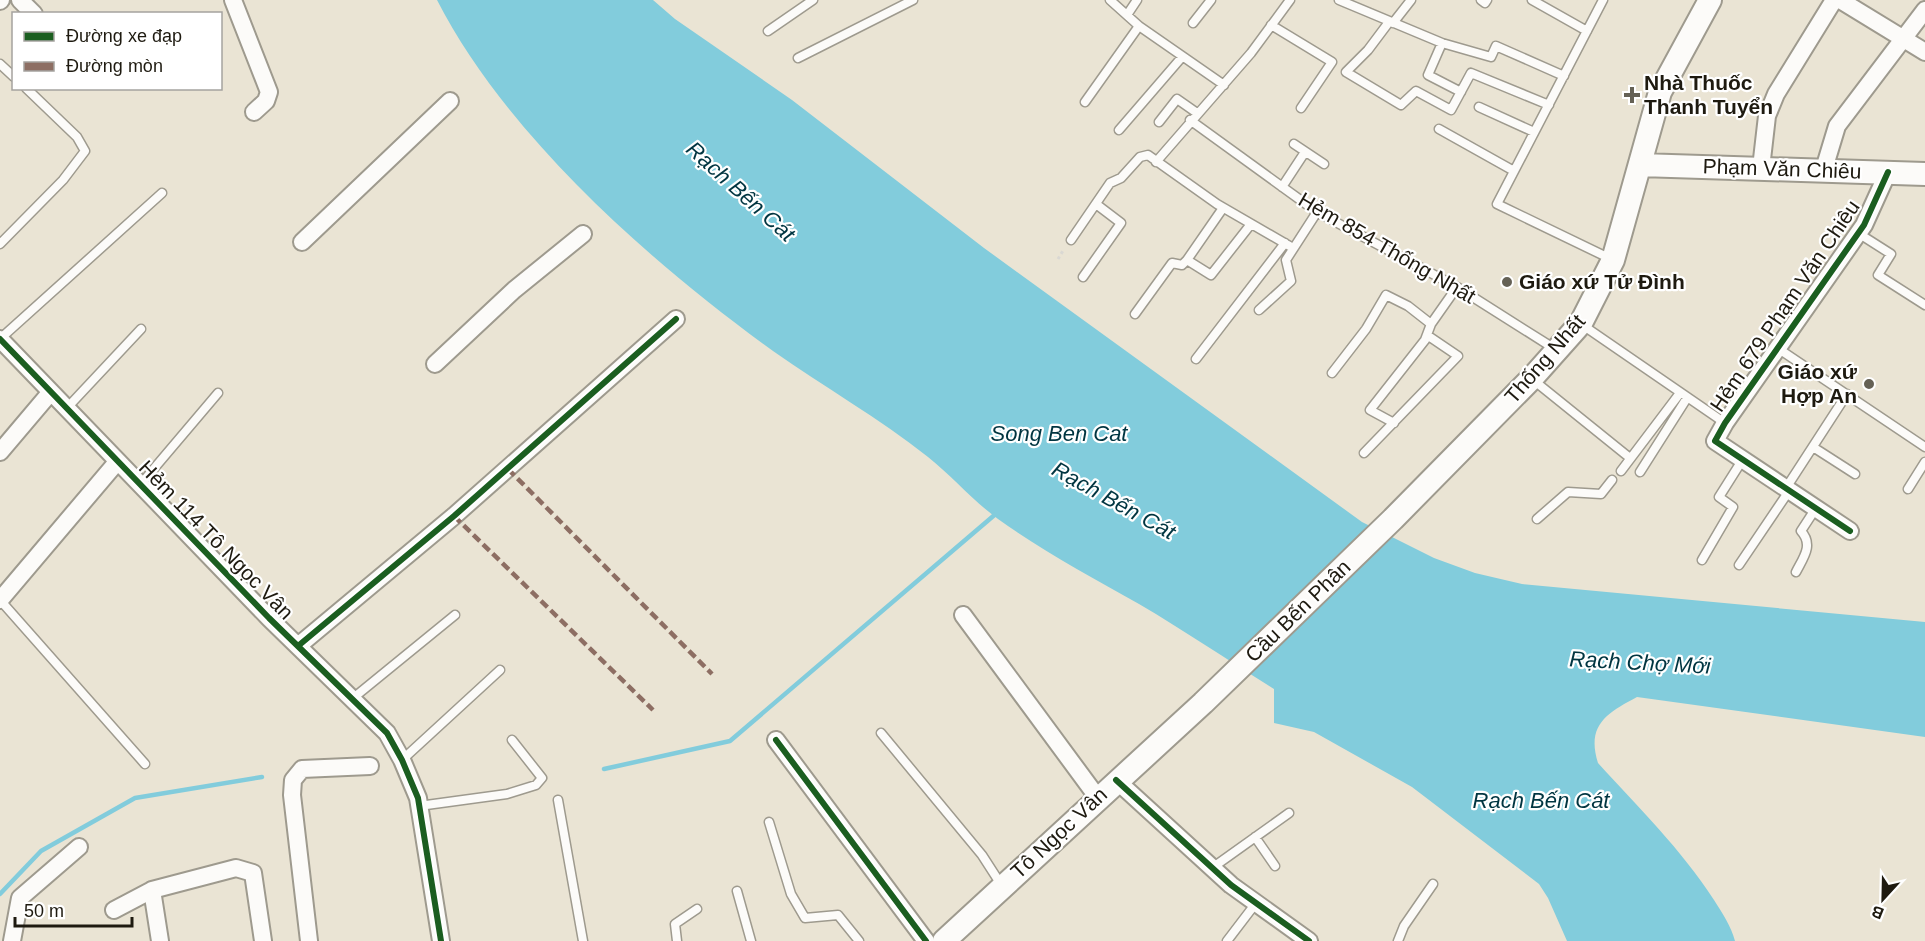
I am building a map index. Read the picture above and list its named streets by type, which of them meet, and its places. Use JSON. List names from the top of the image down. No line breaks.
{"streets":{"main road":["Phạm Văn Chiêu","Thống Nhất","Cầu Bến Phân","Tô Ngọc Vân"],"street":["Hẻm 679 Phạm Văn Chiêu","Hẻm 114 Tô Ngọc Vân"],"lane":["Hẻm 854 Thống Nhất"]},"crossings":[["Phạm Văn Chiêu","Hẻm 679 Phạm Văn Chiêu"],["Phạm Văn Chiêu","Thống Nhất"],["Hẻm 854 Thống Nhất","Thống Nhất"],["Thống Nhất","Cầu Bến Phân"],["Cầu Bến Phân","Tô Ngọc Vân"]],"water":["Rạch Bến Cát","Song Ben Cat","Rạch Chợ Mới"],"places":{"health":["Nhà Thuốc Thanh Tuyển"],"other":["Giáo xứ Tử Đình","Giáo xứ Hợp An"]},"legend":["Đường xe đạp","Đường mòn"],"scale_bar":"50 m","north":"bottom"}
